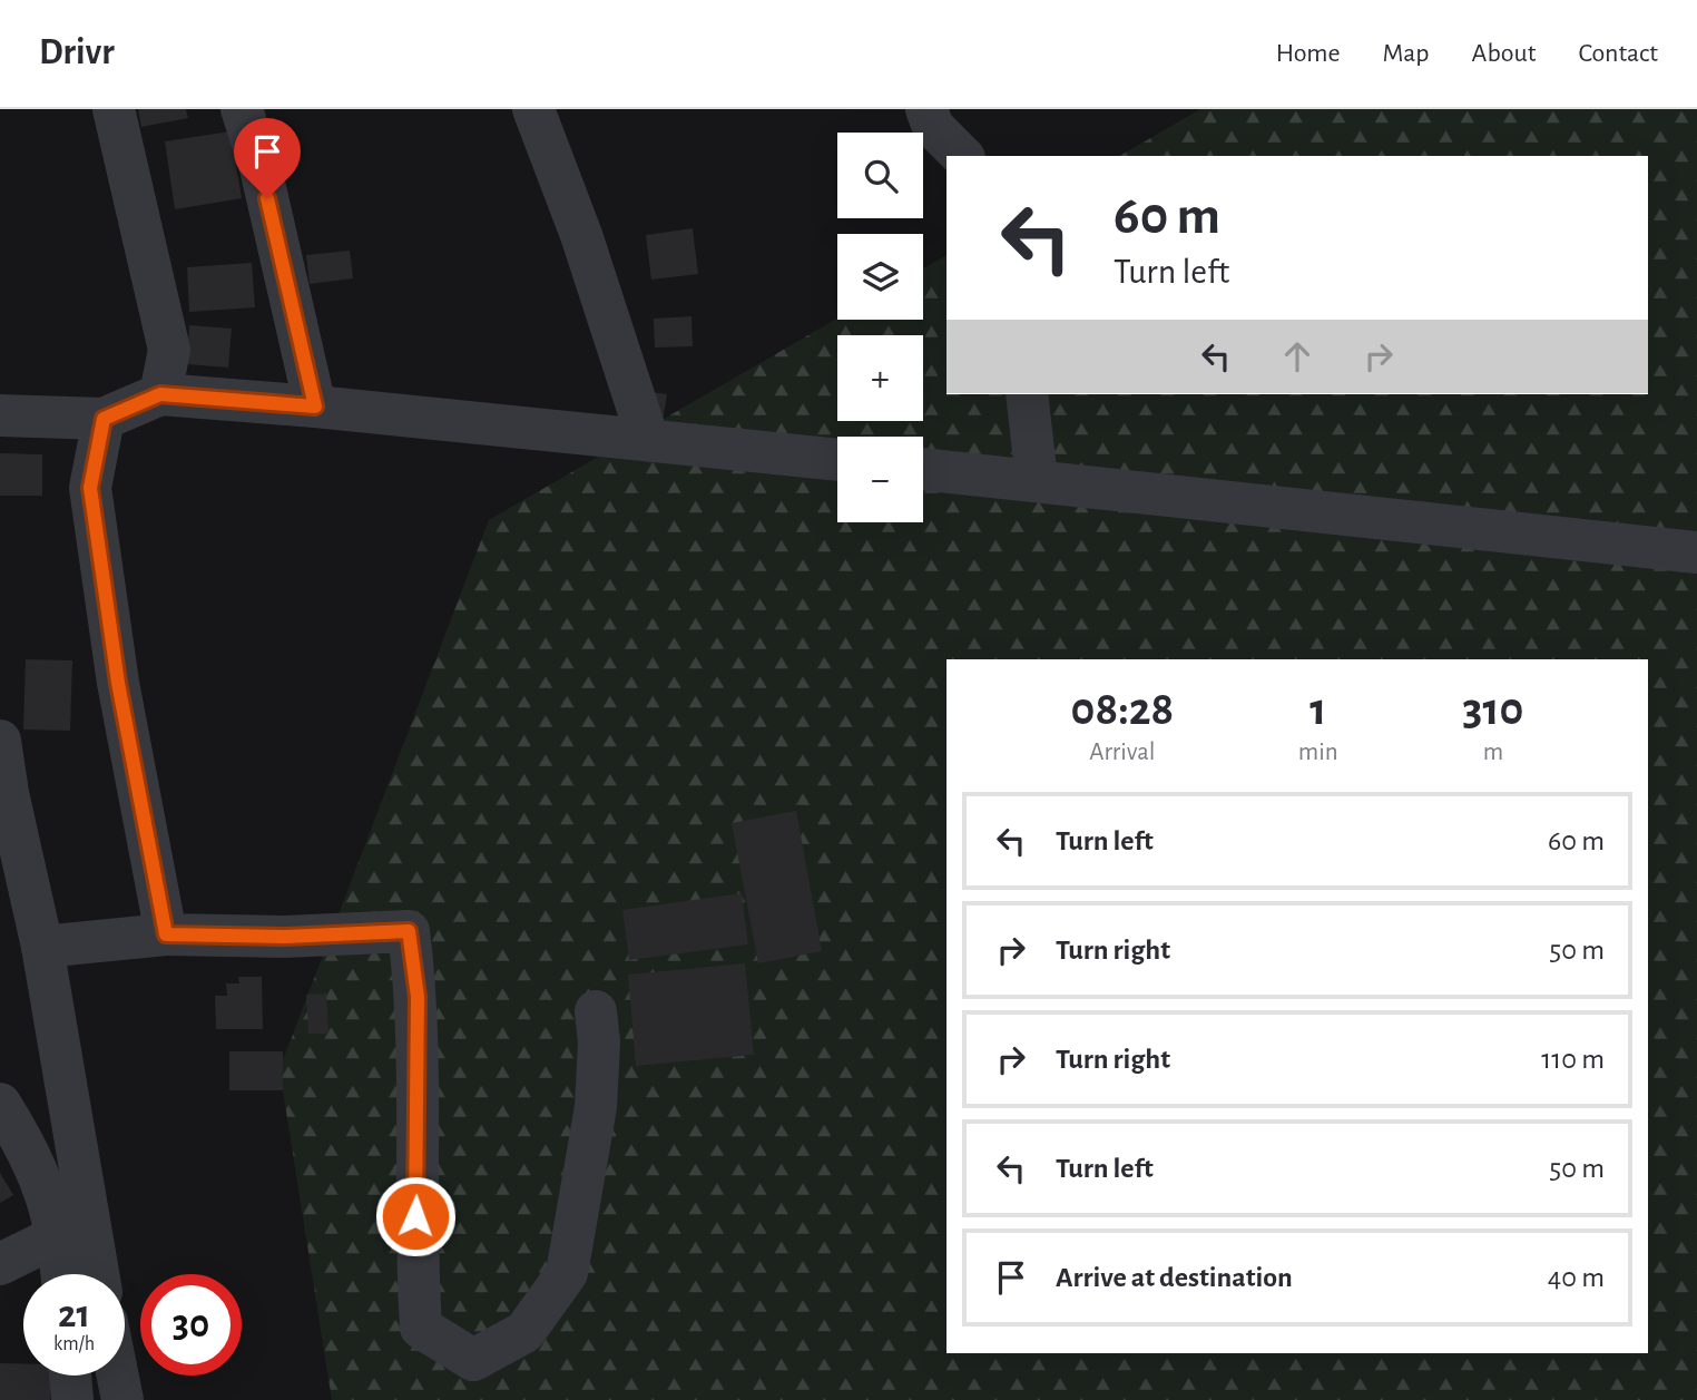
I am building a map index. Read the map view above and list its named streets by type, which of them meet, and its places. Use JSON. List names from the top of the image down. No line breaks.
{"page":{"header":"Drivr","nav":["Home","Map","About","Contact"],"map_buttons":["+","−"],"turn":["60 m","Turn left"],"eta":["08:28","Arrival","1","min","310","m"],"list":[{"name":"Turn left","value":"60 m"},{"name":"Turn right","value":"50 m"},{"name":"Turn right","value":"110 m"},{"name":"Turn left","value":"50 m"},{"name":"Arrive at destination","value":"40 m"}],"speed":"21 km/h","limit":"30"}}
